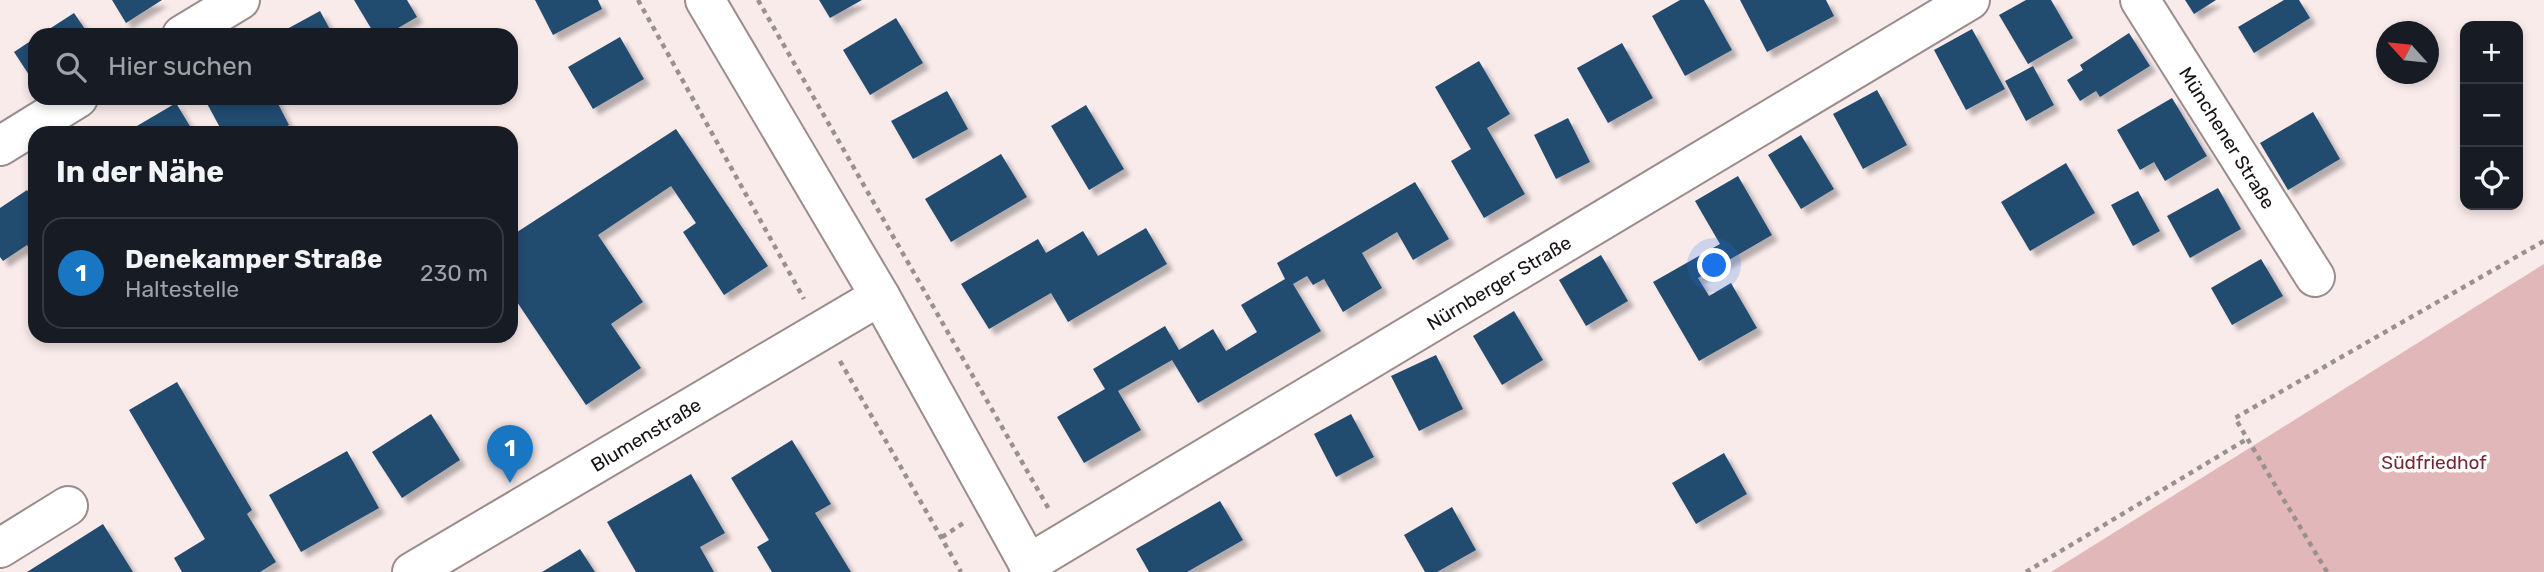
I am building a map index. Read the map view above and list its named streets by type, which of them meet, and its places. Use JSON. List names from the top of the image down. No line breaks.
{"streets":{"street":["Münchener Straße","Nürnberger Straße","Blumenstraße"]},"parks":["Südfriedhof"],"north":"top left","page":{"map_buttons":["+","−"],"search":"Hier suchen","heading":"In der Nähe","list":[{"mark":"1","name":"Denekamper Straße","note":"Haltestelle","value":"230 m"}],"pins":"1"}}
